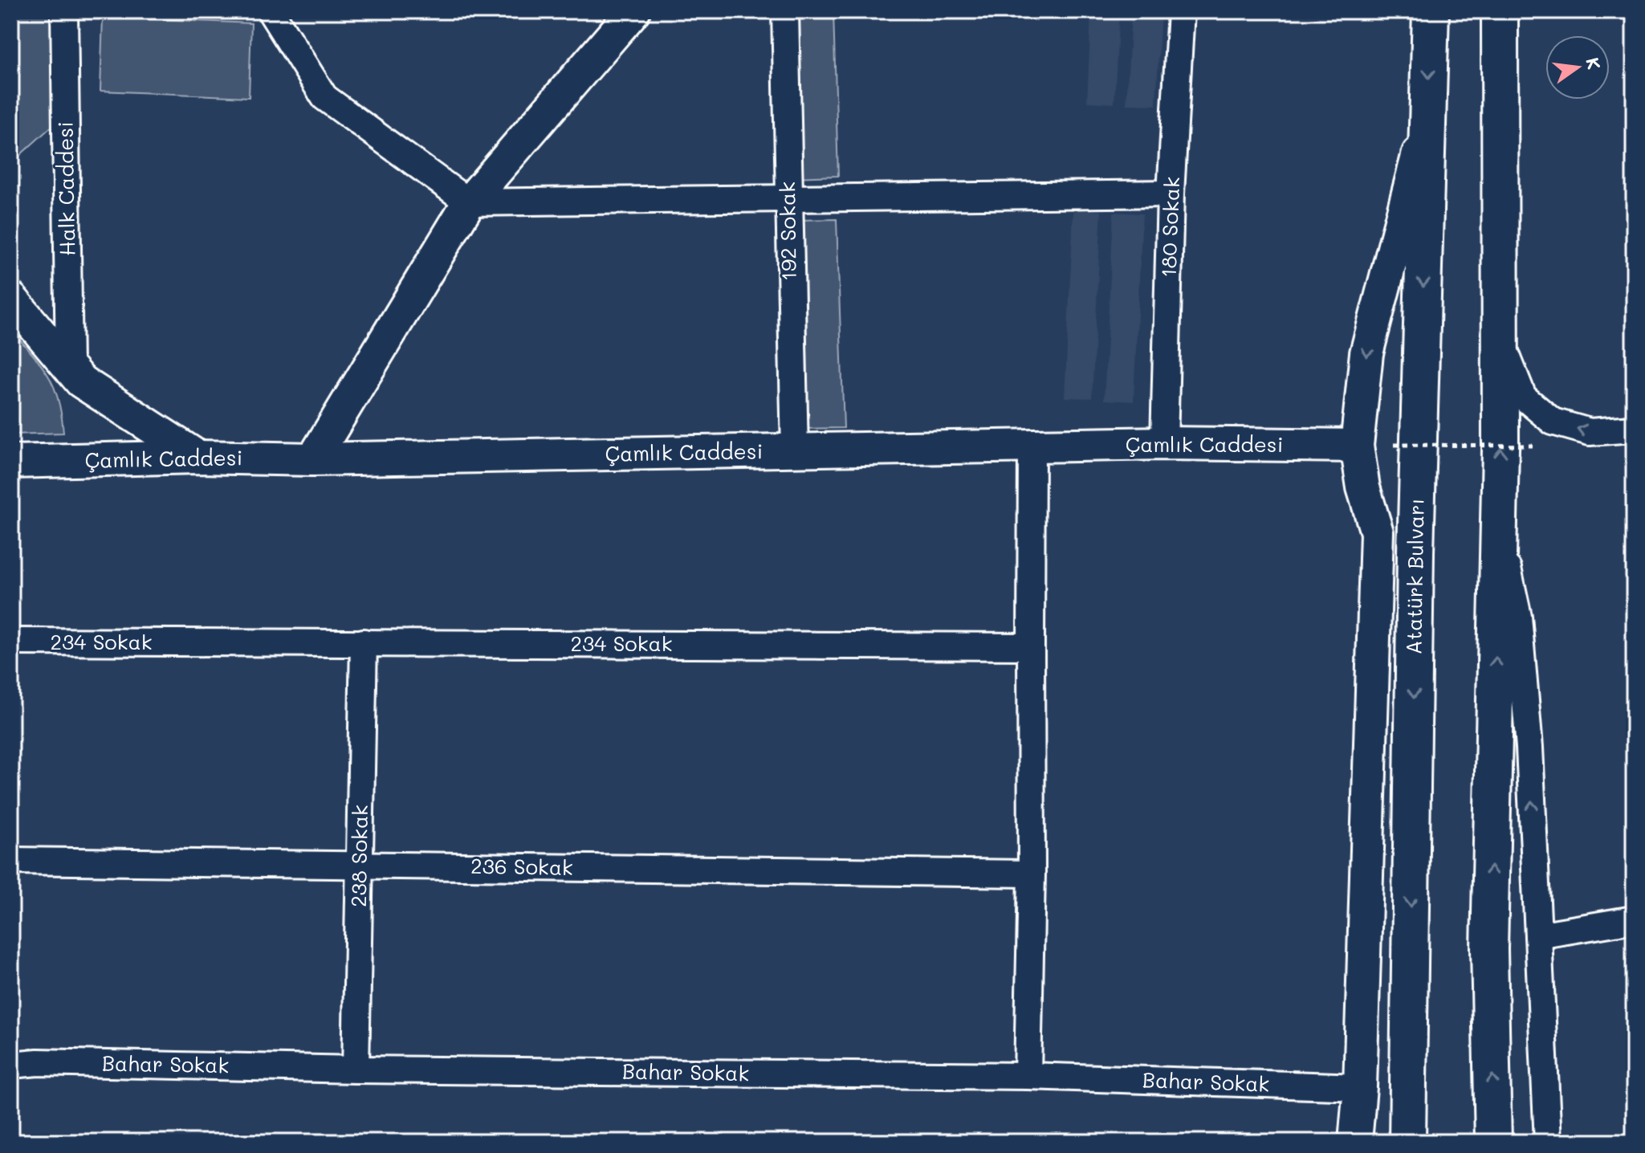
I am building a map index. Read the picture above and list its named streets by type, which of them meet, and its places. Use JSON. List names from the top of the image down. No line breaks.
{"streets":{"main road":["Atatürk Bulvarı"],"street":["Halk Caddesi","180 Sokak","192 Sokak","Çamlık Caddesi","234 Sokak","238 Sokak","236 Sokak","Bahar Sokak"]},"crossings":[["180 Sokak","Çamlık Caddesi"],["192 Sokak","Çamlık Caddesi"],["234 Sokak","238 Sokak"],["238 Sokak","236 Sokak"],["238 Sokak","Bahar Sokak"]],"north":"right"}
